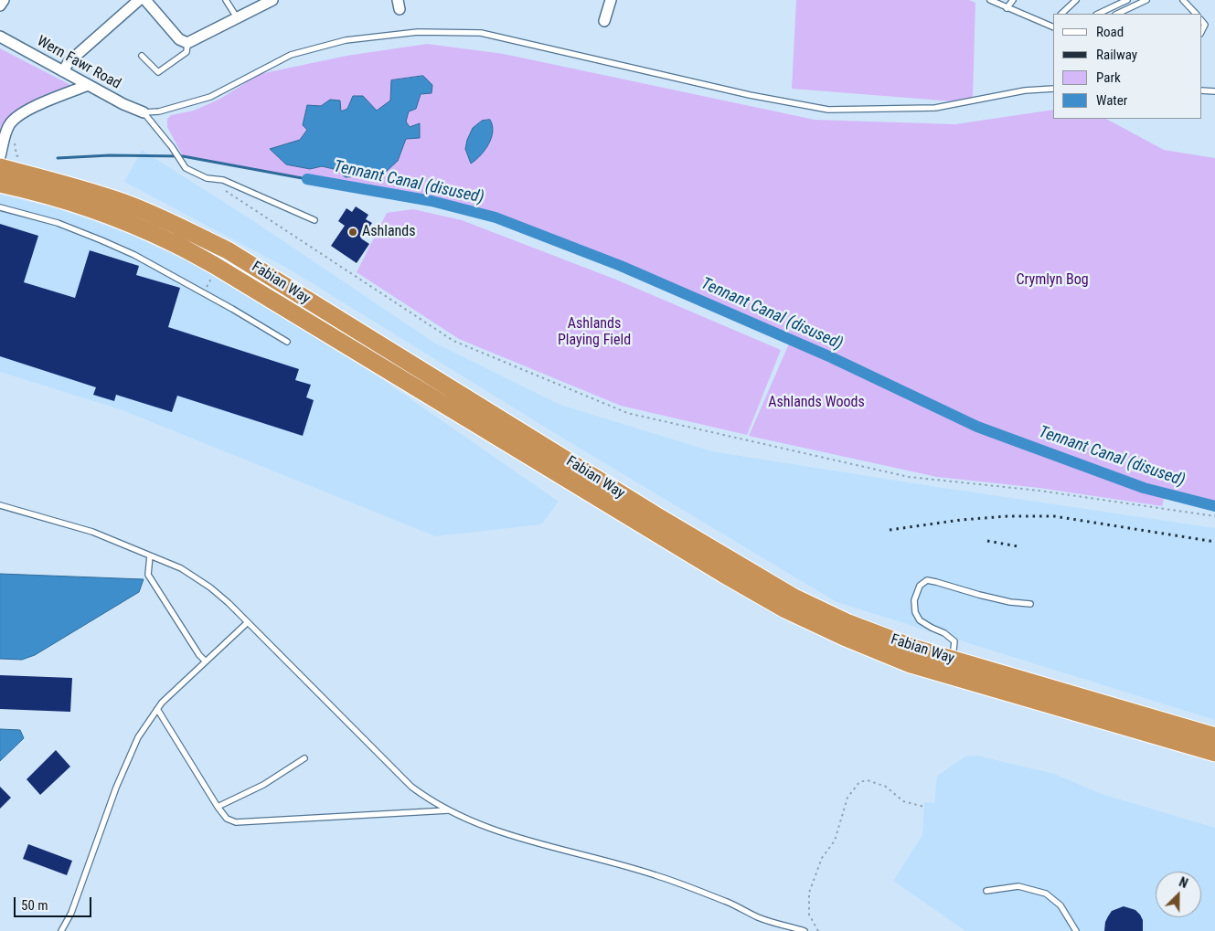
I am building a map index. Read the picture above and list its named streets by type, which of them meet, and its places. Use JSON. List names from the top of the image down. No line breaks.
{"streets":{"highway":["Fabian Way"],"street":["Wern Fawr Road"]},"water":["Tennant Canal (disused)"],"parks":["Crymlyn Bog","Ashlands Playing Field","Ashlands Woods"],"places":["Ashlands"],"legend":["Road","Railway","Park","Water"],"scale_bar":"50 m","north":"top right"}
